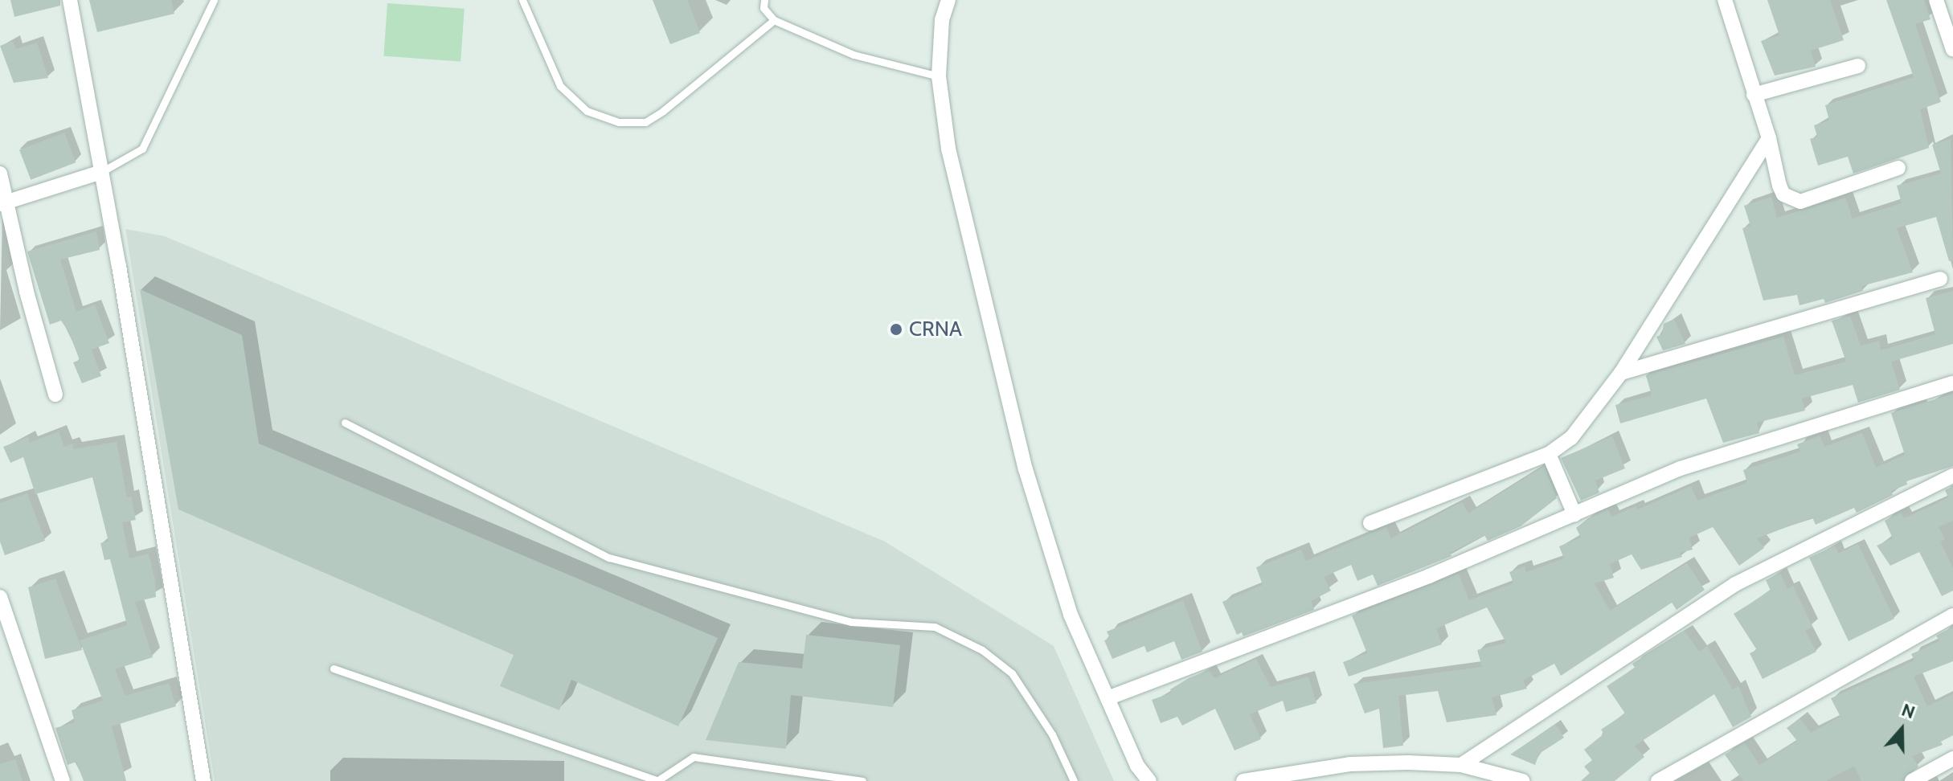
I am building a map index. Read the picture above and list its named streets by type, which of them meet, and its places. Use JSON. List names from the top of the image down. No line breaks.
{"places":["CRNA"],"north":"top"}
